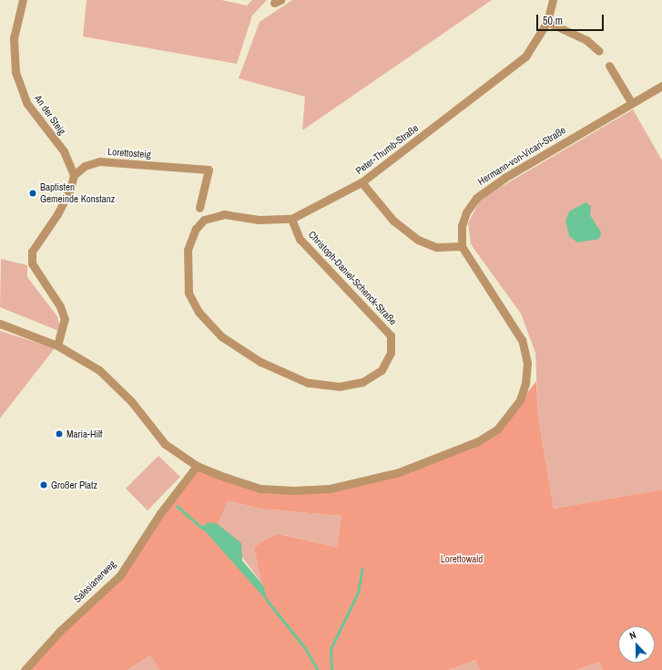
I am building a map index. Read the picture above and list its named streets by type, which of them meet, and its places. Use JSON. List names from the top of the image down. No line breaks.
{"streets":{"street":["An der Steig","Peter-Thumb-Straße","Lorettosteig","Hermann-von-Vicari-Straße","Christoph-Daniel-Schenck-Straße","Salesianerweg"]},"crossings":[["An der Steig","Lorettosteig"],["Peter-Thumb-Straße","Christoph-Daniel-Schenck-Straße"]],"parks":["Lorettowald"],"places":["Baptisten Gemeinde Konstanz","Maria-Hilf","Großer Platz"],"scale_bar":"50 m","north":"top"}
